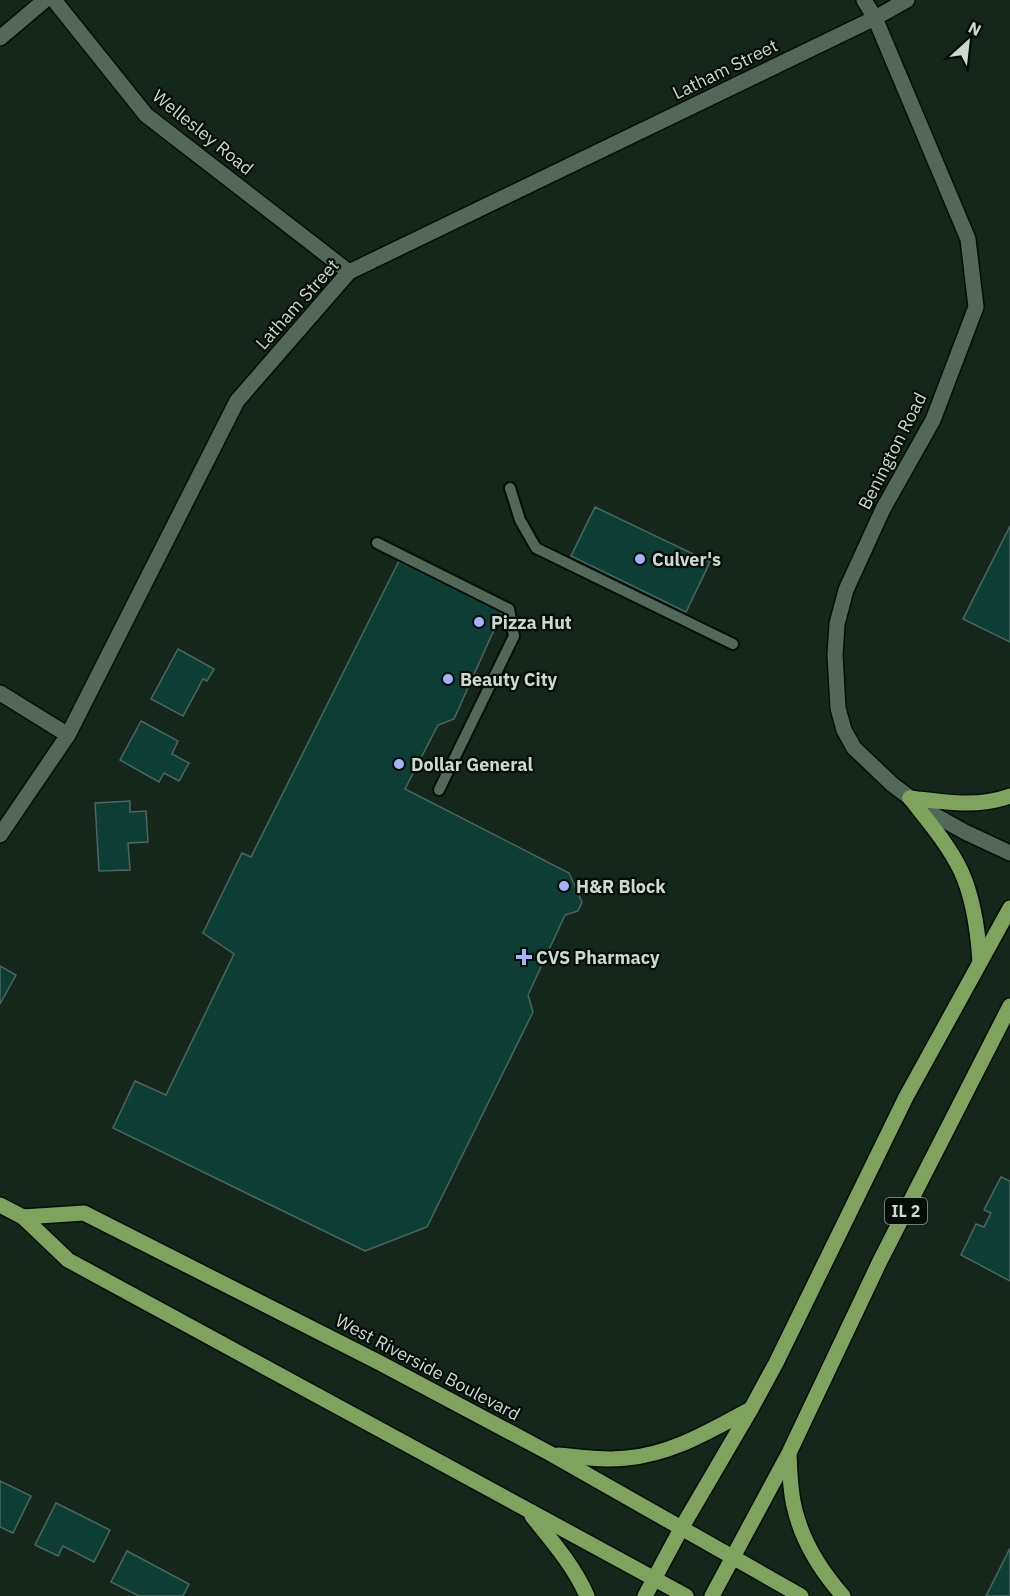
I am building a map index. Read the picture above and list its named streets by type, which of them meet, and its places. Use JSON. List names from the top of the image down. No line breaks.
{"streets":{"main road":["IL 2","West Riverside Boulevard"],"street":["Latham Street","Wellesley Road","Benington Road"]},"crossings":[["Latham Street","Wellesley Road"],["Latham Street","Benington Road"],["IL 2","West Riverside Boulevard"]],"places":{"other":["Culver's","Pizza Hut","Beauty City","Dollar General","H&R Block"],"health":["CVS Pharmacy"]},"north":"top right"}
